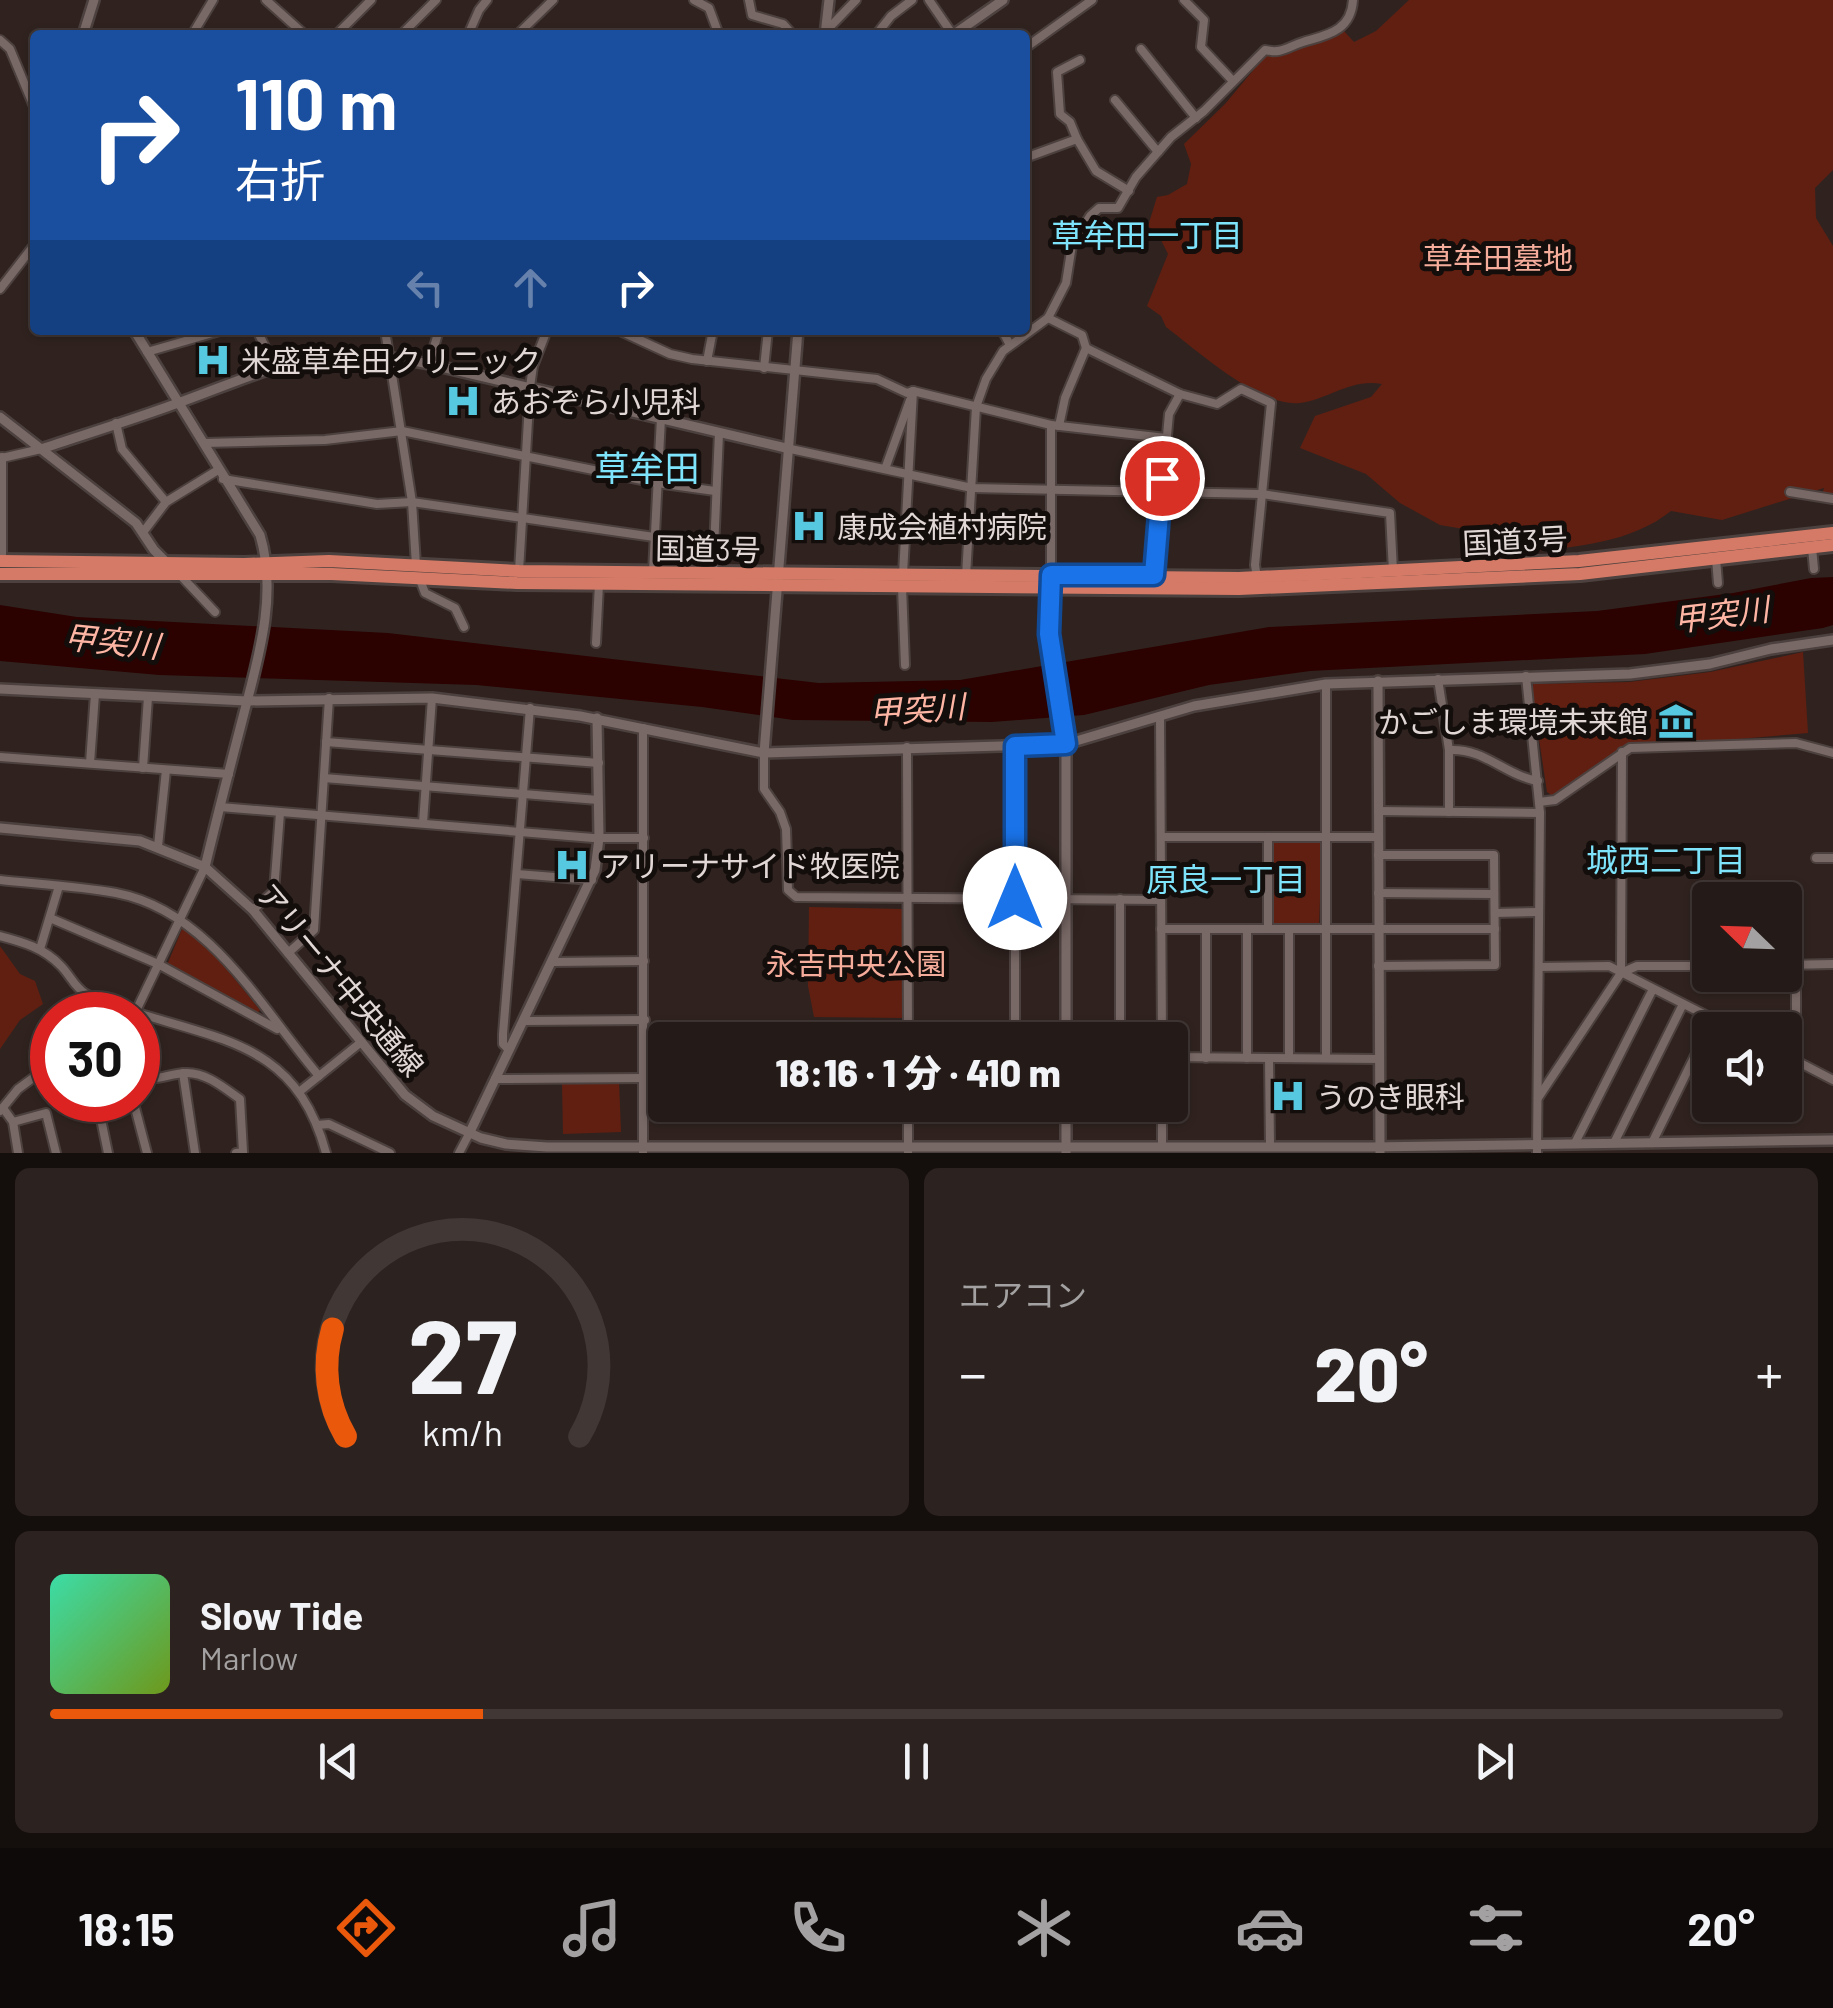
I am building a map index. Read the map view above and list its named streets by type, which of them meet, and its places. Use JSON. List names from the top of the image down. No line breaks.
{"streets":{"highway":["国道3号"],"street":["アリーナ中央通線"]},"districts":["草牟田一丁目","草牟田","城西二丁目","原良一丁目"],"water":["甲突川"],"parks":["草牟田墓地","永吉中央公園"],"places":{"hospital":["米盛草牟田クリニック","あおぞら小児科","康成会植村病院","アリーナサイド牧医院","うのき眼科"],"museum":["かごしま環境未来館"]},"north":"top left","page":{"turn":["110 m","右折"],"limit":"30","trip":"18:16 · 1 分 · 410 m","tile":"エアコン","heat":["−","20°","+"],"song":["Slow Tide","Marlow"],"tabs":["18:15","20°"],"gauge":["27","km/h"]}}
